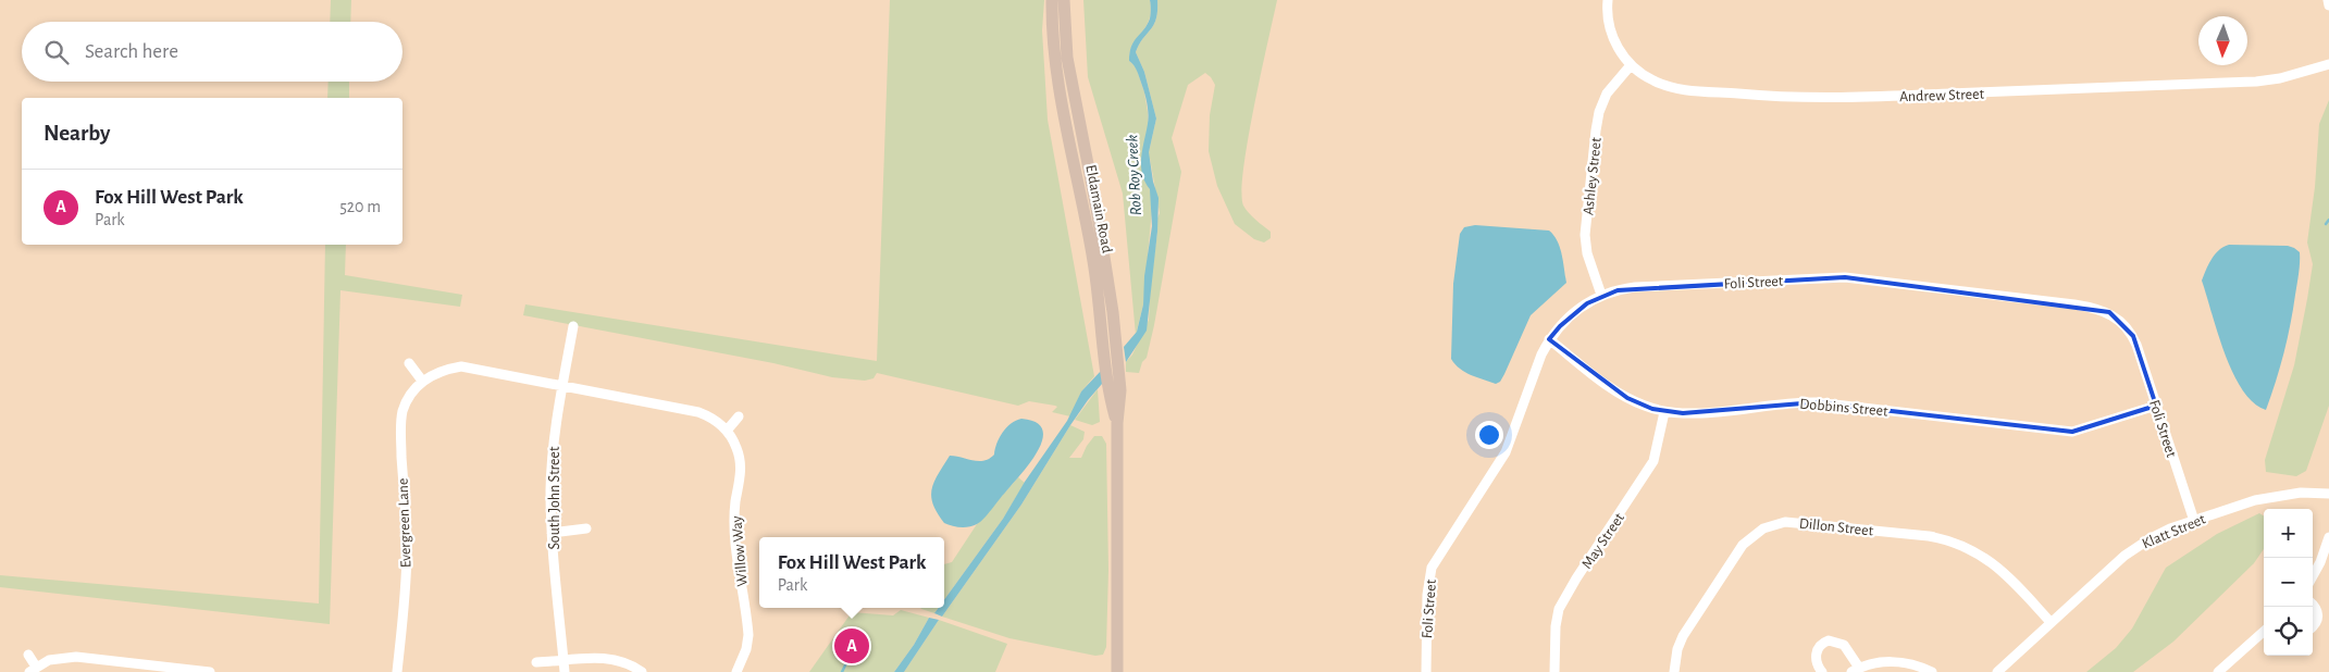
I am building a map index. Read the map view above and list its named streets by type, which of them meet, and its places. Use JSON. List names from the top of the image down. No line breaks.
{"streets":{"main road":["Eldamain Road"],"street":["Andrew Street","Ashley Street","Foli Street","Dobbins Street","South John Street","Evergreen Lane","Dillon Street","Klatt Street","May Street","Willow Way"]},"crossings":[["Andrew Street","Ashley Street"],["Ashley Street","Foli Street"],["Foli Street","Dobbins Street"],["Foli Street","Klatt Street"],["Dobbins Street","May Street"],["South John Street","Evergreen Lane"],["South John Street","Willow Way"],["Evergreen Lane","Willow Way"],["Dillon Street","Klatt Street"]],"water":["Rob Roy Creek"],"north":"bottom","page":{"search":"Search here","heading":"Nearby","list":[{"mark":"A","name":"Fox Hill West Park","note":"Park","value":"520 m"}],"map_buttons":["+","−"],"popup":["Fox Hill West Park","Park"],"pins":"A"}}
